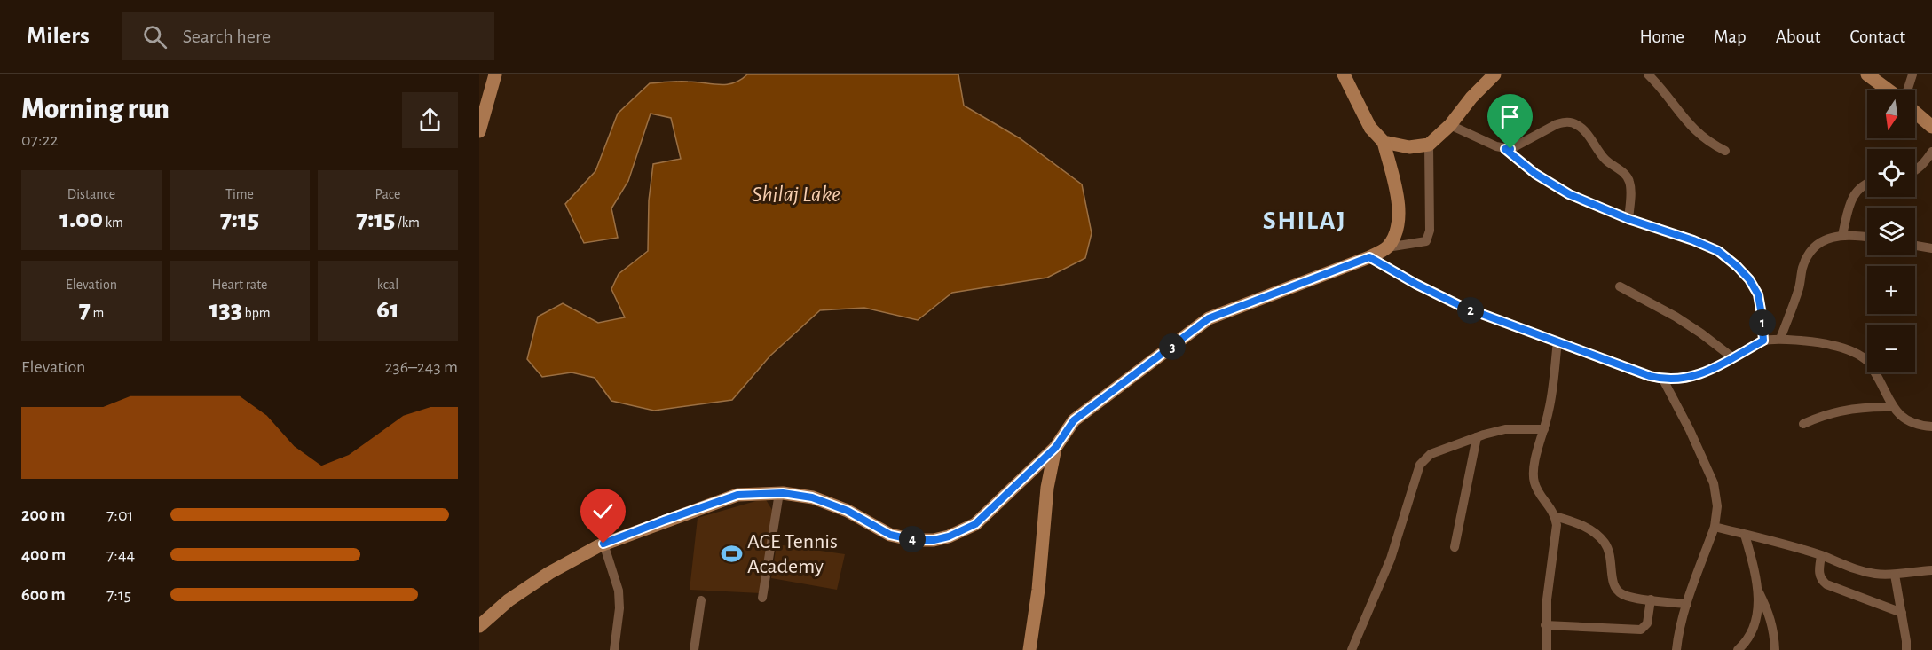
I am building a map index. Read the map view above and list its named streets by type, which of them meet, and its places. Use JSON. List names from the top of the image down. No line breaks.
{"districts":["SHILAJ"],"water":["Shilaj Lake"],"places":{"sports":["ACE Tennis Academy"]},"north":"bottom","page":{"header":"Milers","search":"Search here","nav":["Home","Map","About","Contact"],"heading":["Morning run","07:22"],"map_buttons":["+","−"],"stats":[["Distance","1.00 km"],["Time","7:15"],["Pace","7:15 /km"],["Elevation","7 m"],["Heart rate","133 bpm"],["kcal","61"]],"pins":["2","1","3","4"],"chart":["Elevation","236–243 m"],"list":[{"name":"200 m","note":"7:01"},{"name":"400 m","note":"7:44"},{"name":"600 m","note":"7:15"}]}}
